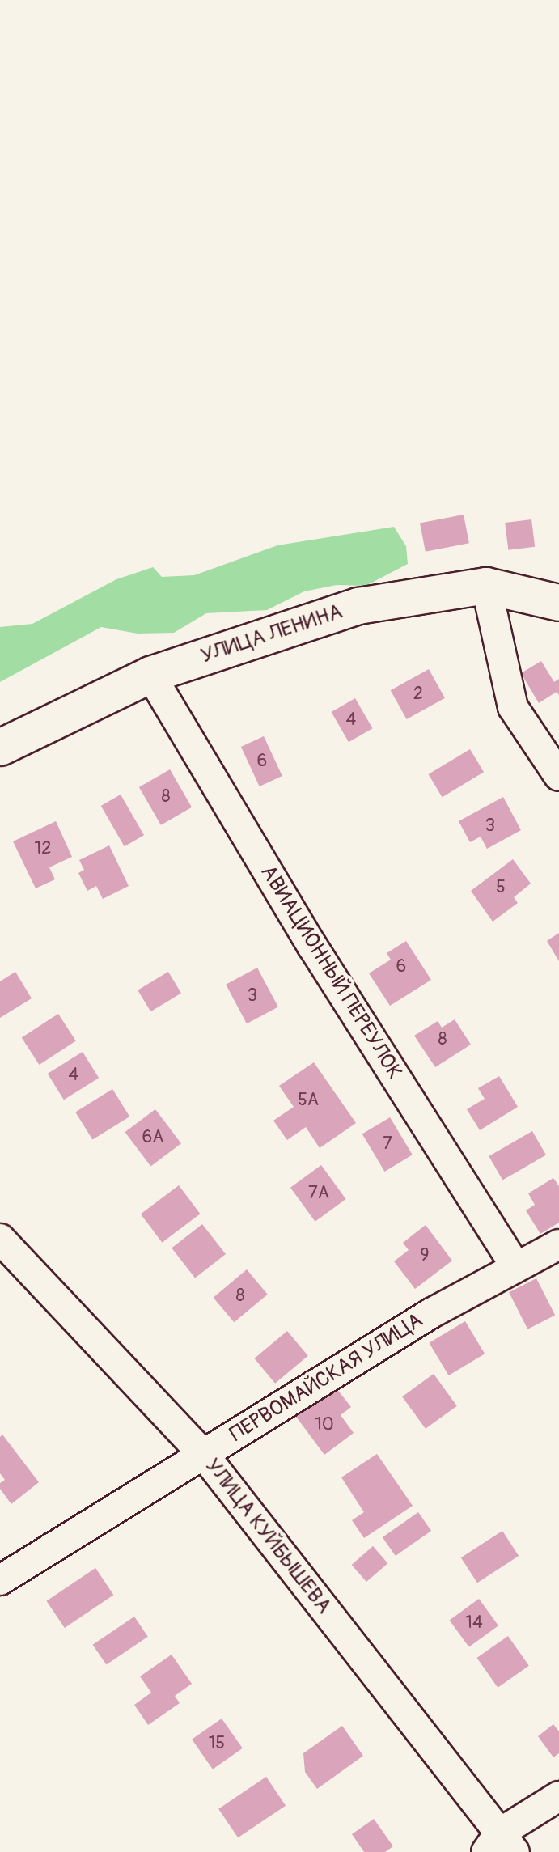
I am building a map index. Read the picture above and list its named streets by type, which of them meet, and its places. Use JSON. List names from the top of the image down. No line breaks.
{"streets":{"street":["УЛИЦА ЛЕНИНА","АВИАЦИОННЫЙ ПЕРЕУЛОК","ПЕРВОМАЙСКАЯ УЛИЦА","УЛИЦА КУЙБЫШЕВА"]},"crossings":[["УЛИЦА ЛЕНИНА","АВИАЦИОННЫЙ ПЕРЕУЛОК"],["АВИАЦИОННЫЙ ПЕРЕУЛОК","ПЕРВОМАЙСКАЯ УЛИЦА"],["ПЕРВОМАЙСКАЯ УЛИЦА","УЛИЦА КУЙБЫШЕВА"]],"house_numbers":["2","4","6","8","3","12","5","6","3","8","4","5А","6А","7","7А","9","8","10","14","15"]}
